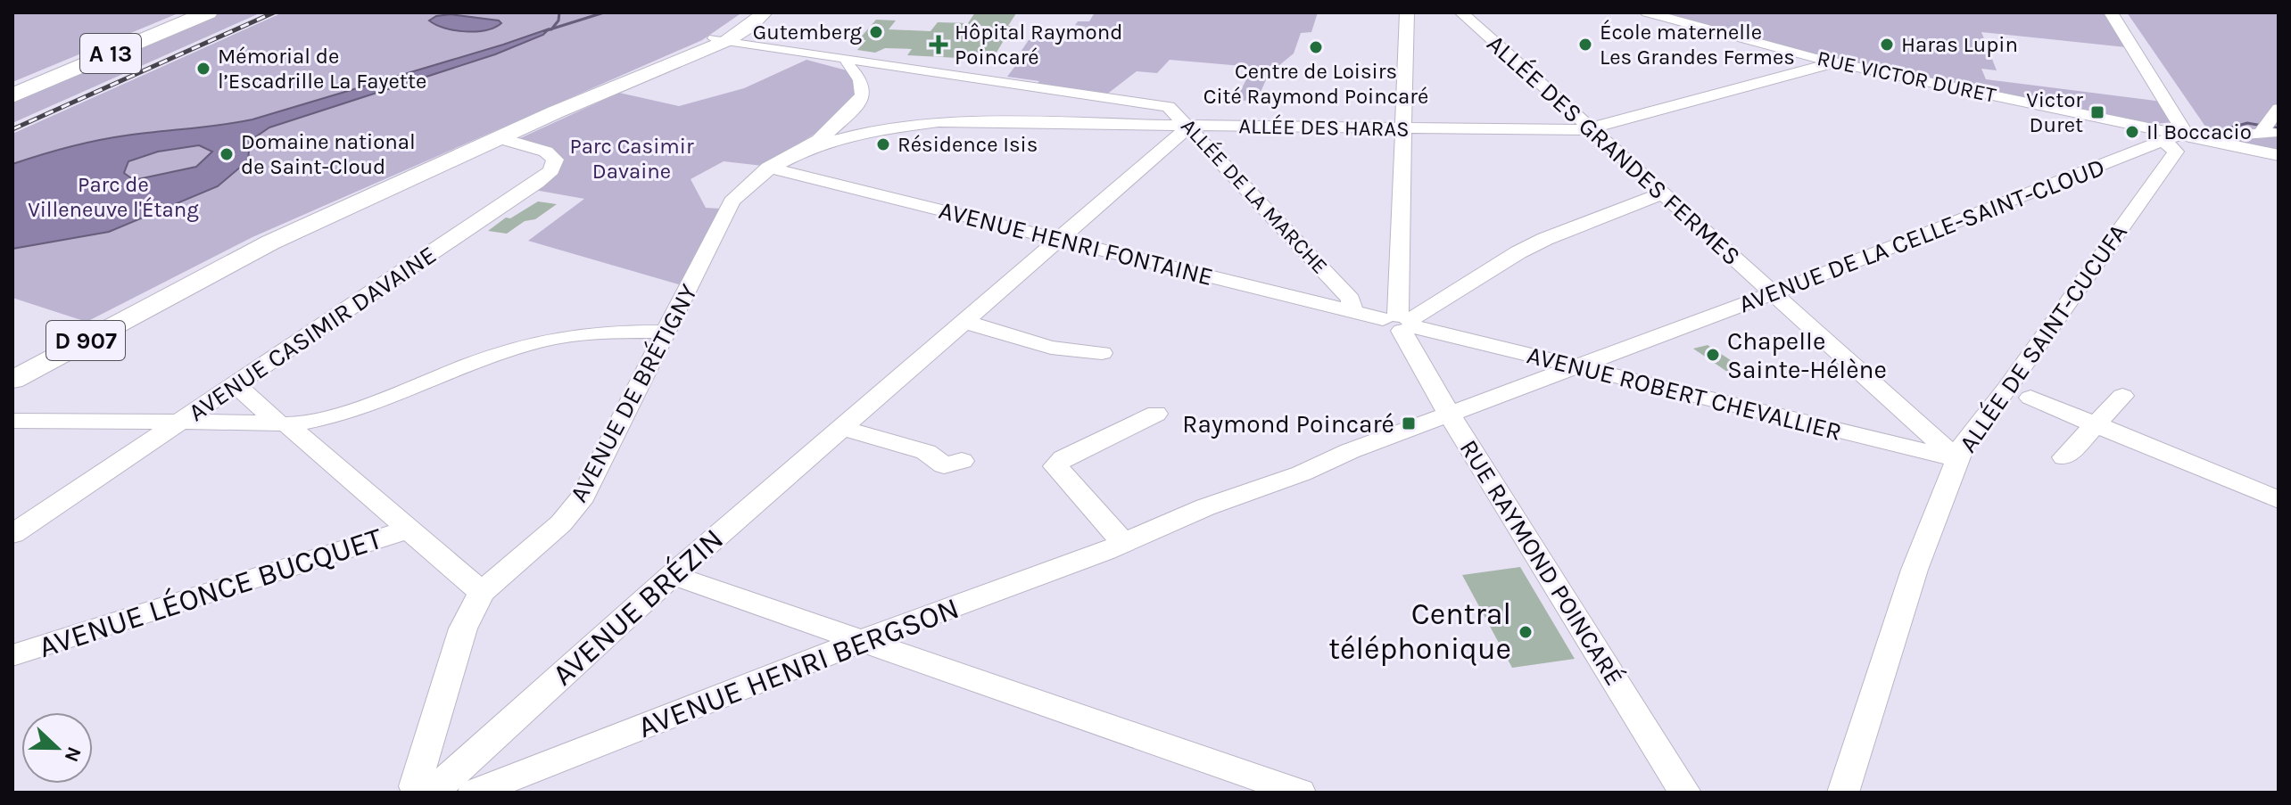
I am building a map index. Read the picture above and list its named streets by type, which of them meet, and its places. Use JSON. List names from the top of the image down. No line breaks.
{"streets":{"highway":["A 13"],"main road":["D 907"],"street":["RUE VICTOR DURET","ALLÉE DES HARAS","ALLÉE DES GRANDES FERMES","ALLÉE DE LA MARCHE","AVENUE DE LA CELLE-SAINT-CLOUD","AVENUE HENRI FONTAINE","AVENUE CASIMIR DAVAINE","ALLÉE DE SAINT-CUCUFA","AVENUE DE BRÉTIGNY","AVENUE ROBERT CHEVALLIER","RUE RAYMOND POINCARÉ","AVENUE LÉONCE BUCQUET","AVENUE BRÉZIN","AVENUE HENRI BERGSON"]},"crossings":[["RUE VICTOR DURET","ALLÉE DES HARAS"],["RUE VICTOR DURET","AVENUE DE LA CELLE-SAINT-CLOUD"],["RUE VICTOR DURET","ALLÉE DE SAINT-CUCUFA"],["ALLÉE DES HARAS","ALLÉE DES GRANDES FERMES"],["ALLÉE DES HARAS","ALLÉE DE LA MARCHE"],["ALLÉE DES HARAS","AVENUE DE BRÉTIGNY"],["ALLÉE DES HARAS","AVENUE BRÉZIN"],["ALLÉE DES GRANDES FERMES","AVENUE DE LA CELLE-SAINT-CLOUD"],["ALLÉE DES GRANDES FERMES","ALLÉE DE SAINT-CUCUFA"],["ALLÉE DES GRANDES FERMES","AVENUE ROBERT CHEVALLIER"],["ALLÉE DE LA MARCHE","AVENUE HENRI FONTAINE"],["ALLÉE DE LA MARCHE","D 907"],["ALLÉE DE LA MARCHE","AVENUE DE BRÉTIGNY"],["ALLÉE DE LA MARCHE","AVENUE BRÉZIN"],["AVENUE DE LA CELLE-SAINT-CLOUD","ALLÉE DE SAINT-CUCUFA"],["AVENUE DE LA CELLE-SAINT-CLOUD","AVENUE ROBERT CHEVALLIER"],["AVENUE DE LA CELLE-SAINT-CLOUD","RUE RAYMOND POINCARÉ"],["AVENUE DE LA CELLE-SAINT-CLOUD","AVENUE HENRI BERGSON"],["AVENUE HENRI FONTAINE","AVENUE DE BRÉTIGNY"],["AVENUE HENRI FONTAINE","AVENUE ROBERT CHEVALLIER"],["AVENUE HENRI FONTAINE","RUE RAYMOND POINCARÉ"],["AVENUE HENRI FONTAINE","AVENUE BRÉZIN"],["AVENUE CASIMIR DAVAINE","D 907"],["ALLÉE DE SAINT-CUCUFA","AVENUE ROBERT CHEVALLIER"],["AVENUE DE BRÉTIGNY","AVENUE BRÉZIN"],["AVENUE ROBERT CHEVALLIER","RUE RAYMOND POINCARÉ"],["RUE RAYMOND POINCARÉ","AVENUE HENRI BERGSON"]],"parks":["Parc Casimir Davaine","Parc de Villeneuve l'Étang"],"places":{"other":["Gutemberg","École maternelle Les Grandes Fermes","Haras Lupin","Centre de Loisirs Cité Raymond Poincaré","Mémorial de l’Escadrille La Fayette","Il Boccacio","Résidence Isis","Domaine national de Saint-Cloud","Chapelle Sainte-Hélène","Central téléphonique"],"health":["Hôpital Raymond Poincaré"],"transit":["Victor Duret","Raymond Poincaré"]},"north":"right"}
